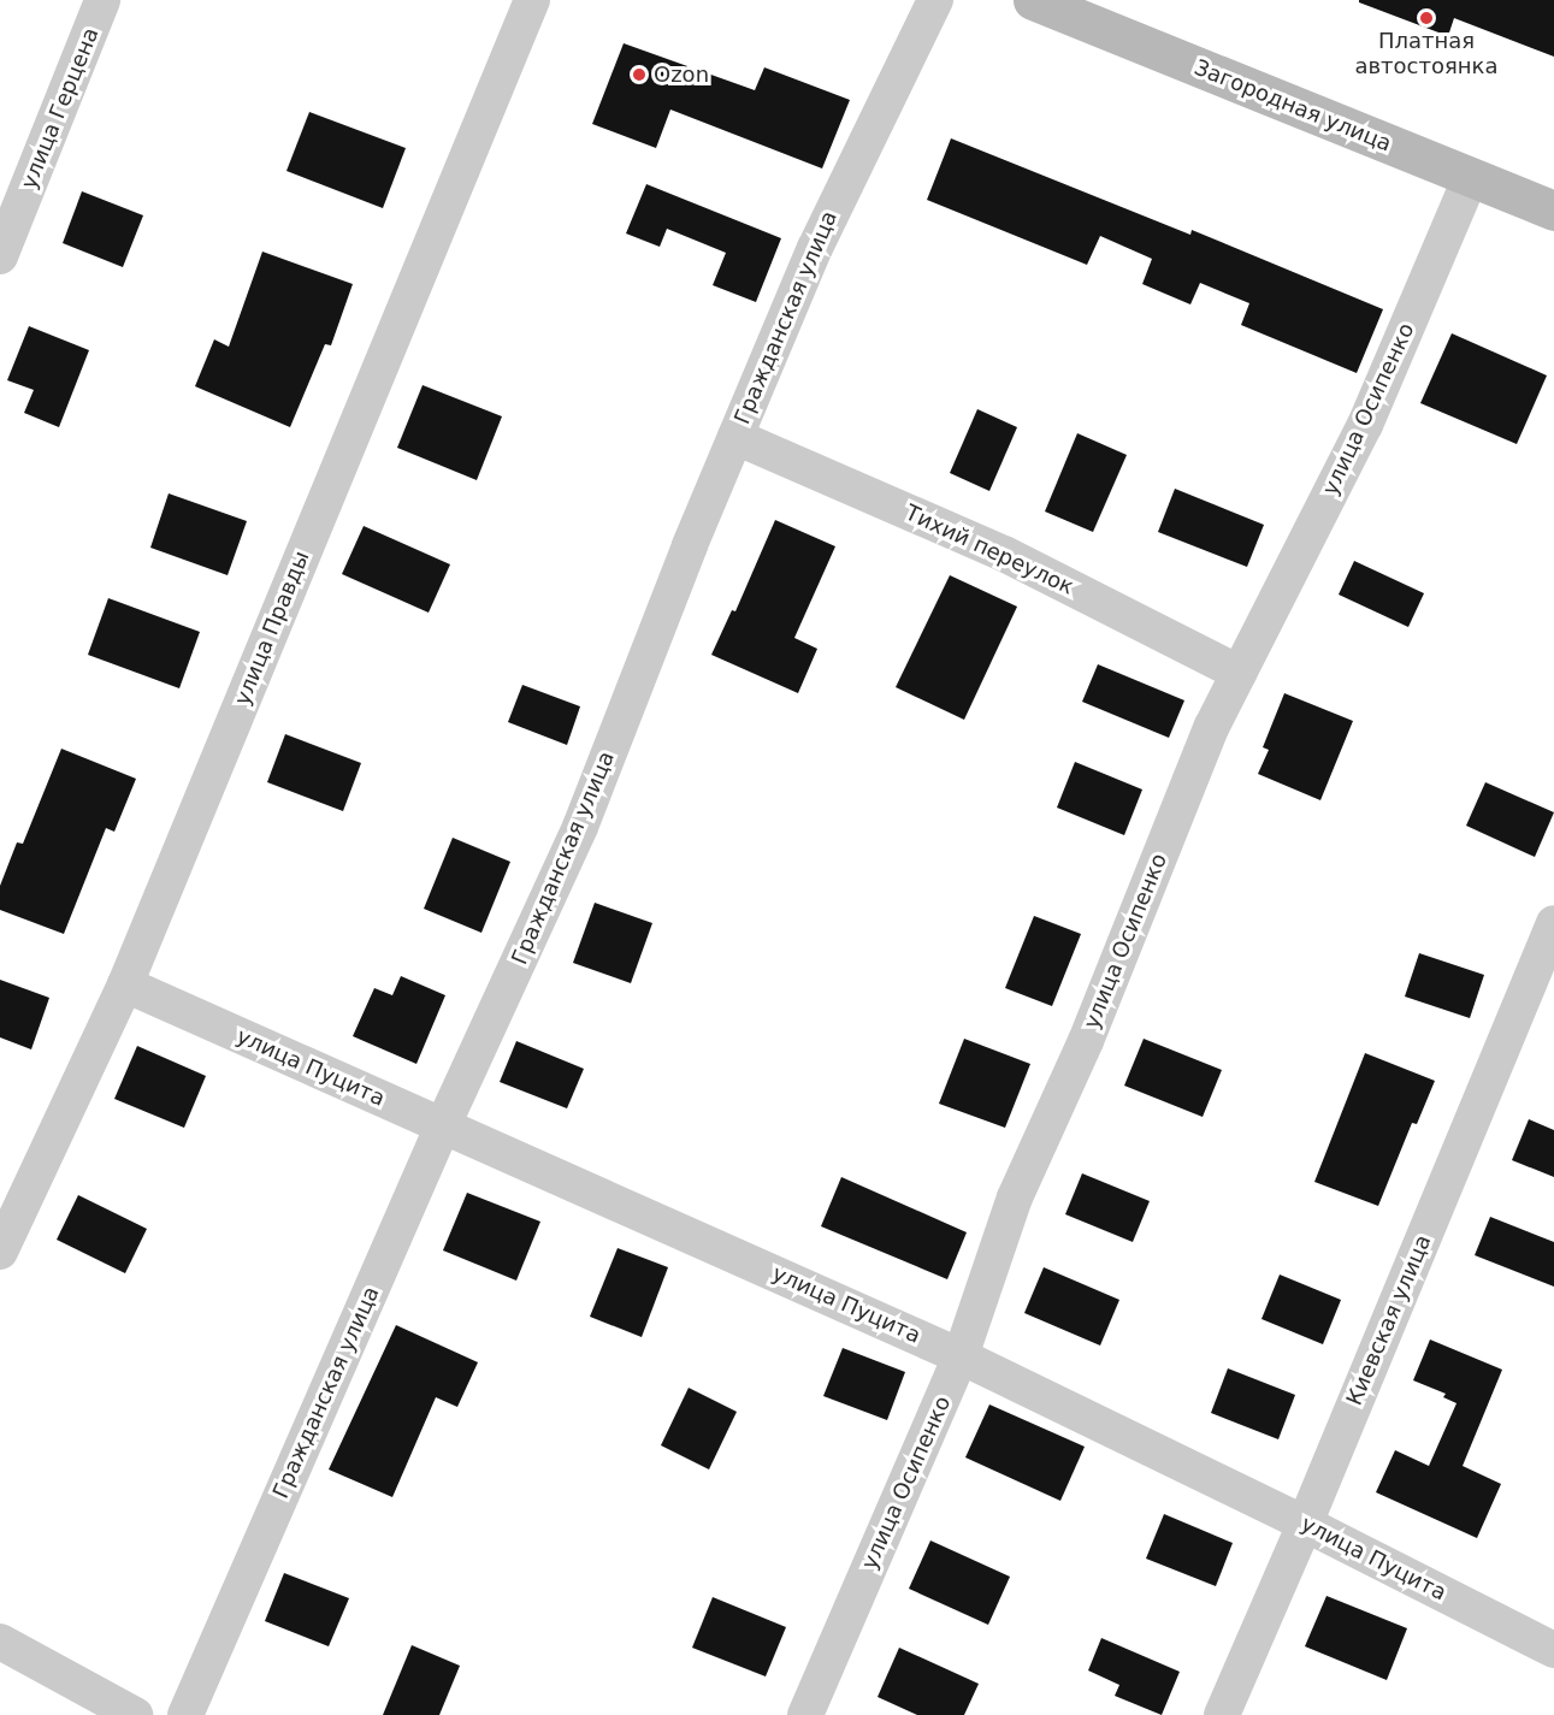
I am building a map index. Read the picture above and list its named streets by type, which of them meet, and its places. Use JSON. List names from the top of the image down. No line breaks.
{"streets":{"street":["Загородная улица","улица Герцена","Гражданская улица","улица Осипенко","Тихий переулок","улица Правды","улица Пуцита","Киевская улица"]},"crossings":[["Загородная улица","улица Осипенко"],["Гражданская улица","Тихий переулок"],["Гражданская улица","улица Пуцита"],["улица Осипенко","Тихий переулок"],["улица Осипенко","улица Пуцита"],["улица Правды","улица Пуцита"],["улица Пуцита","Киевская улица"]],"places":["Платная автостоянка","Ozon"]}
